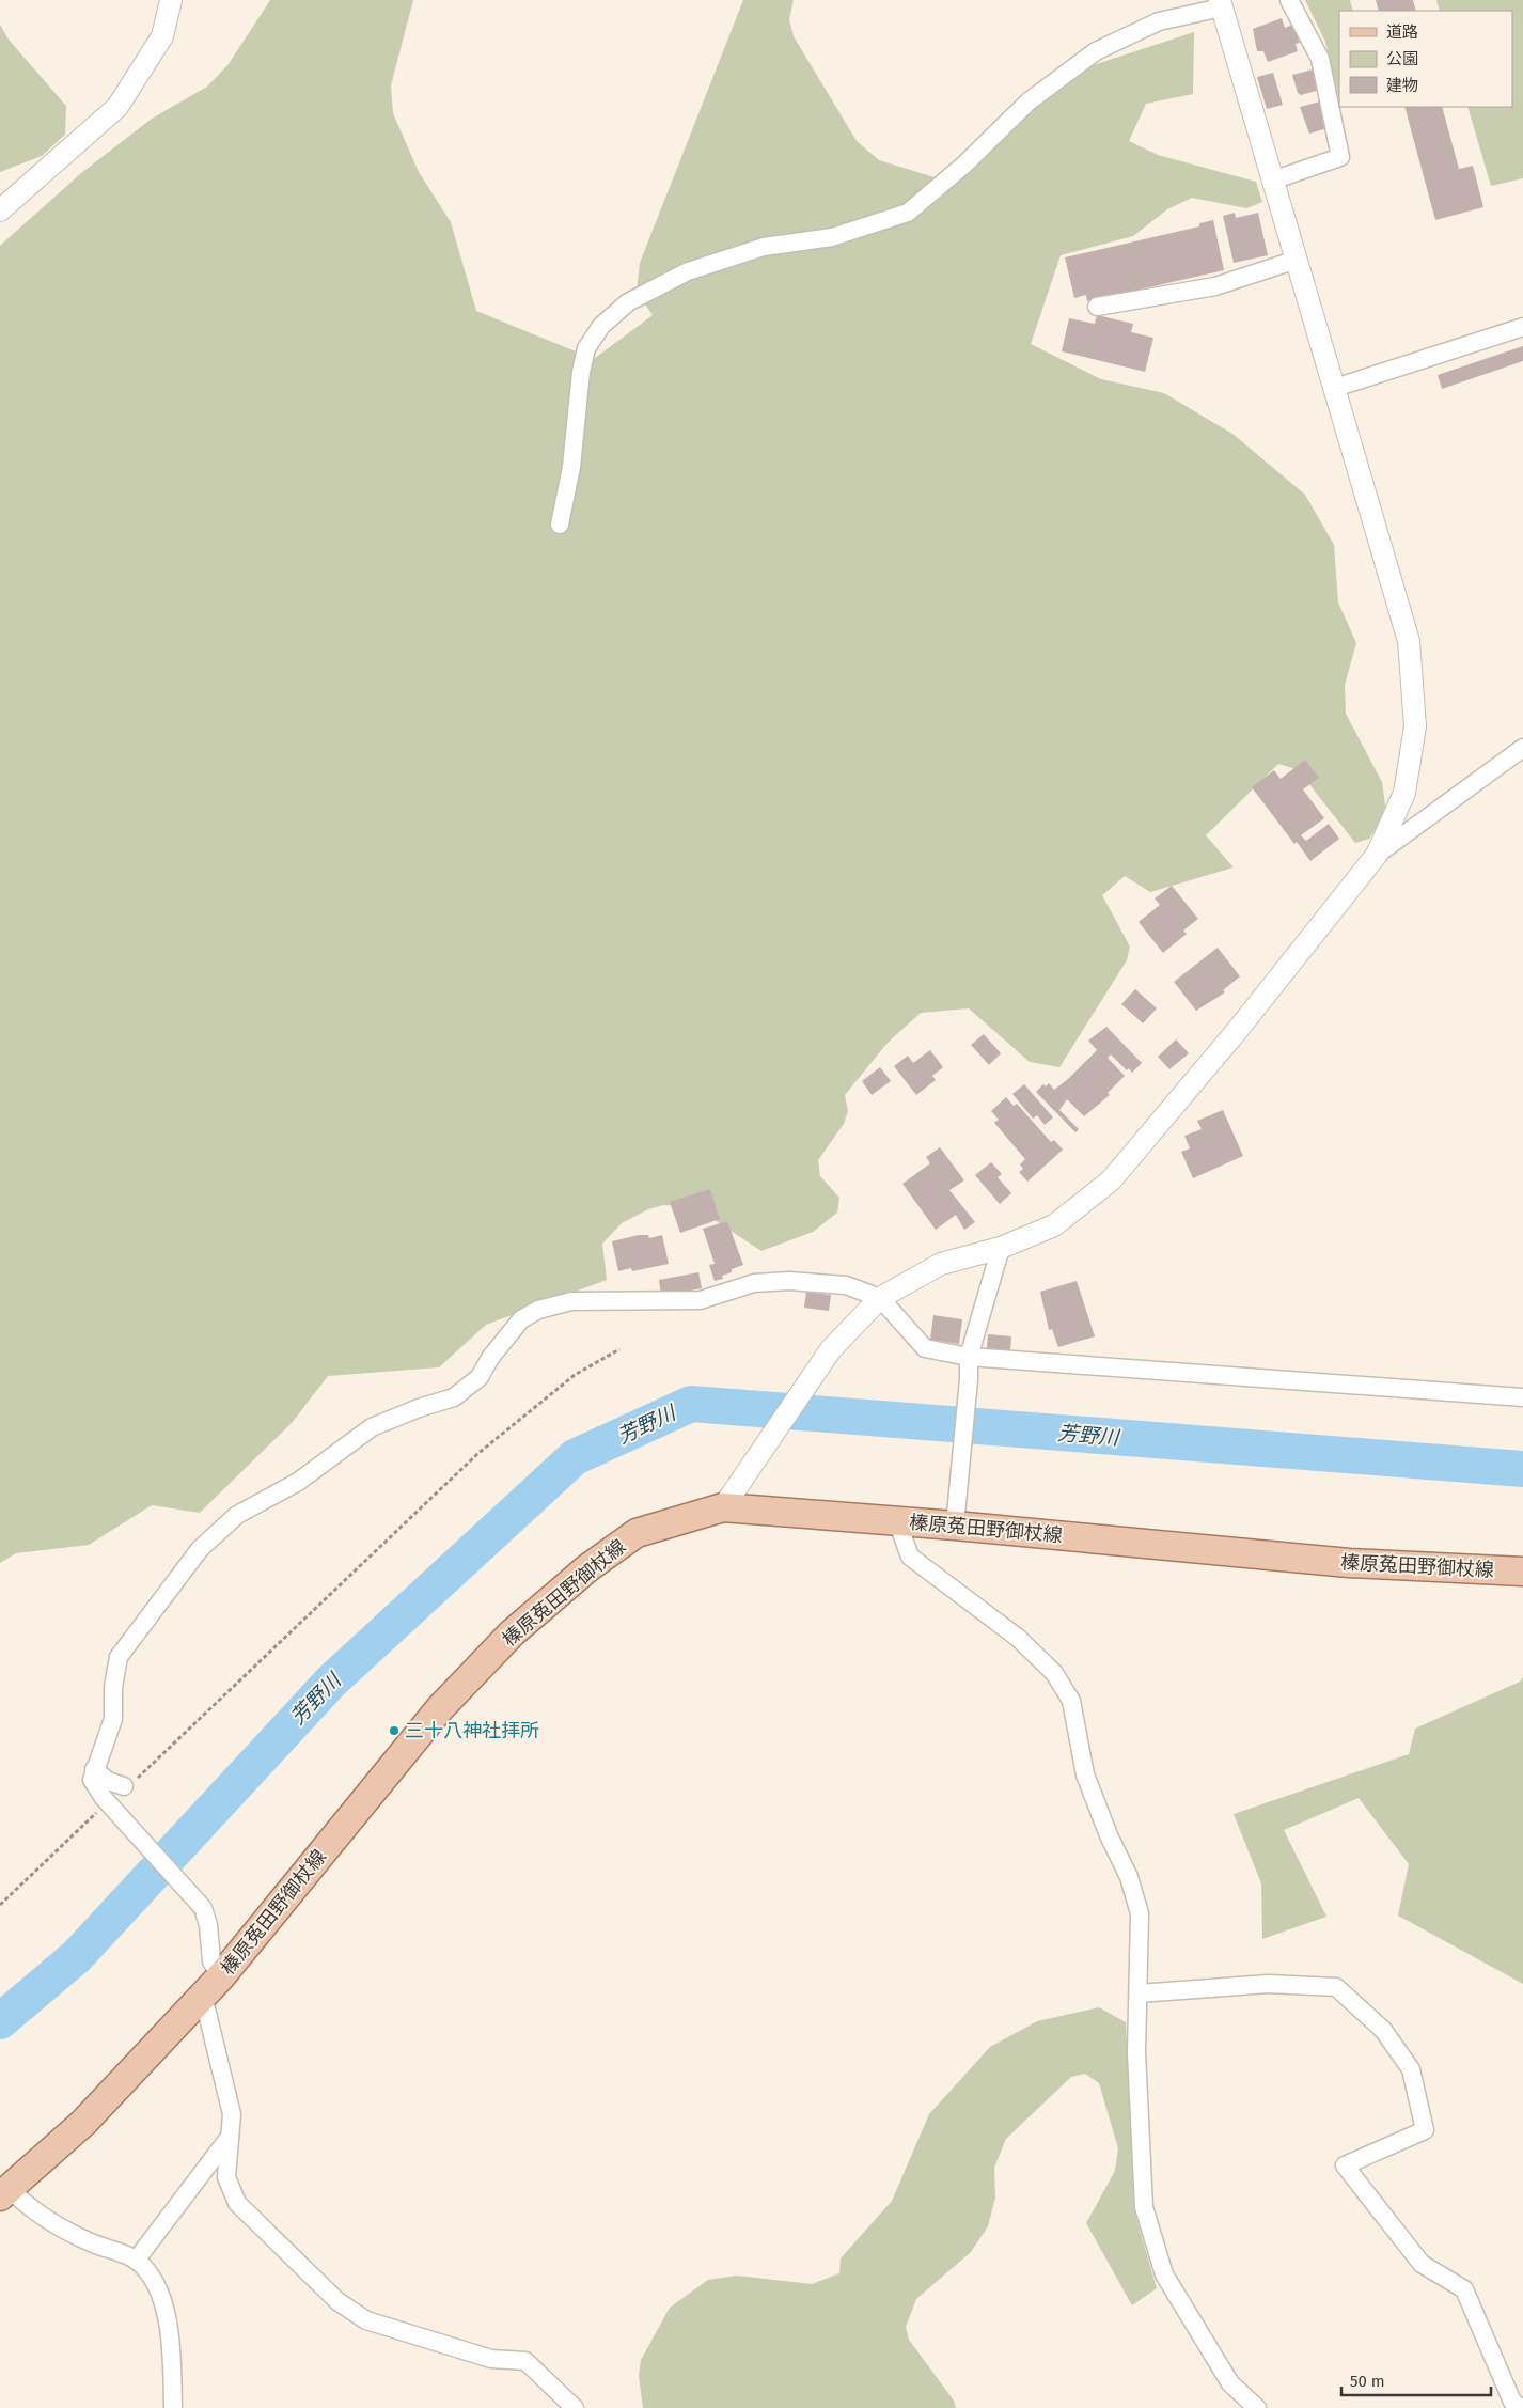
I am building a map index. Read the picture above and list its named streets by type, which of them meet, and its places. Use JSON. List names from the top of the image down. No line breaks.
{"streets":{"main road":["榛原菟田野御杖線"]},"water":["芳野川"],"places":["三十八神社拝所"],"legend":["道路","公園","建物"],"scale_bar":"50 m"}
